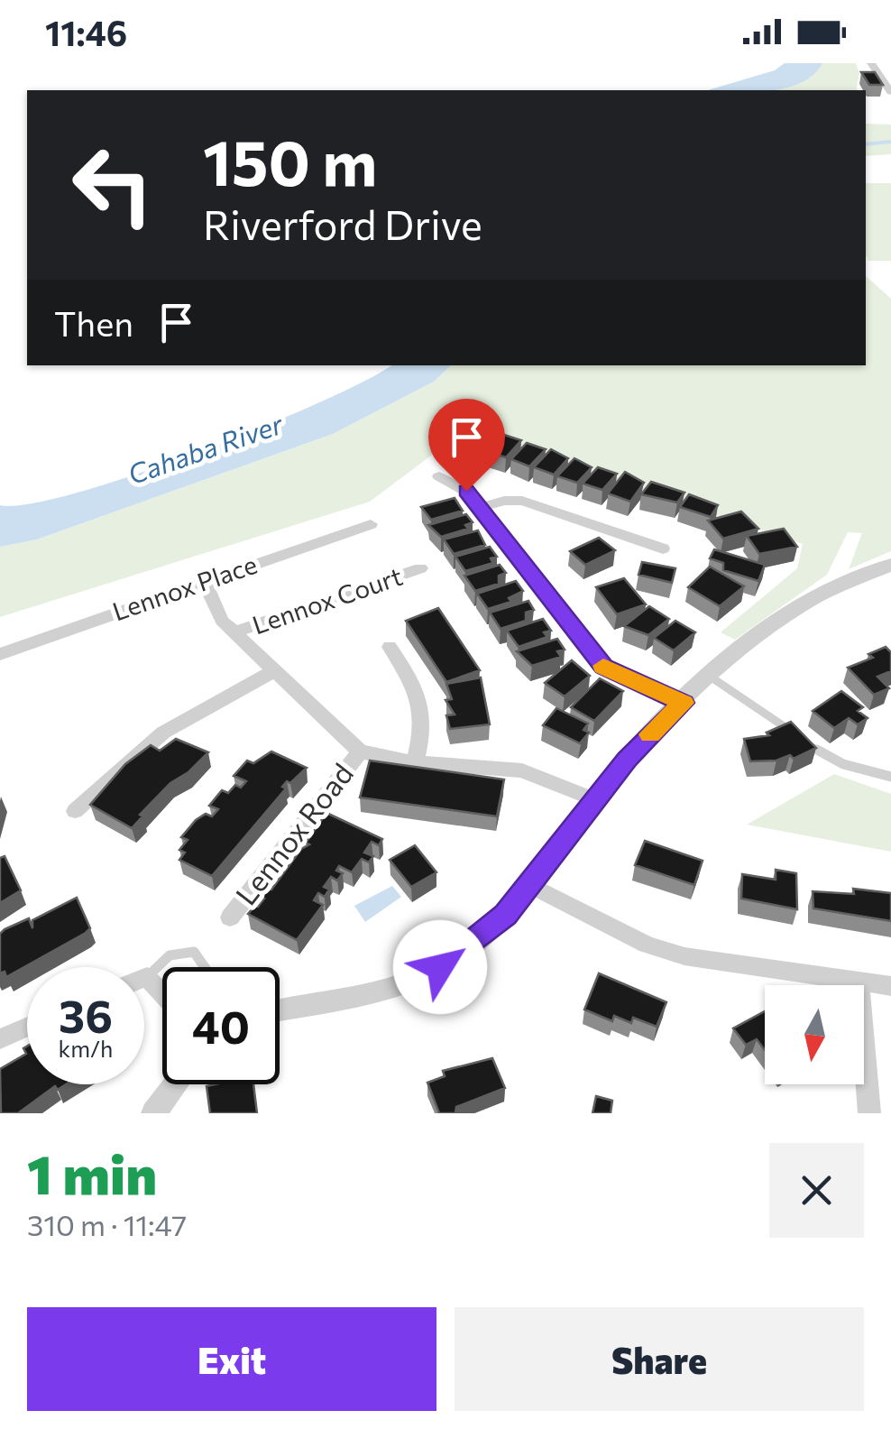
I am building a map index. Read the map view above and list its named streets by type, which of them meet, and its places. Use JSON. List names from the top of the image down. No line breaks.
{"streets":{"street":["Lennox Place","Lennox Court","Lennox Road"]},"water":["Cahaba River"],"north":"bottom","page":{"status":"11:46","turn":["150 m","Riverford Drive"],"then":"Then","speed":"36 km/h","limit":"40","heading":["1 min","310 m · 11:47"],"buttons":["Exit","Share"]}}
